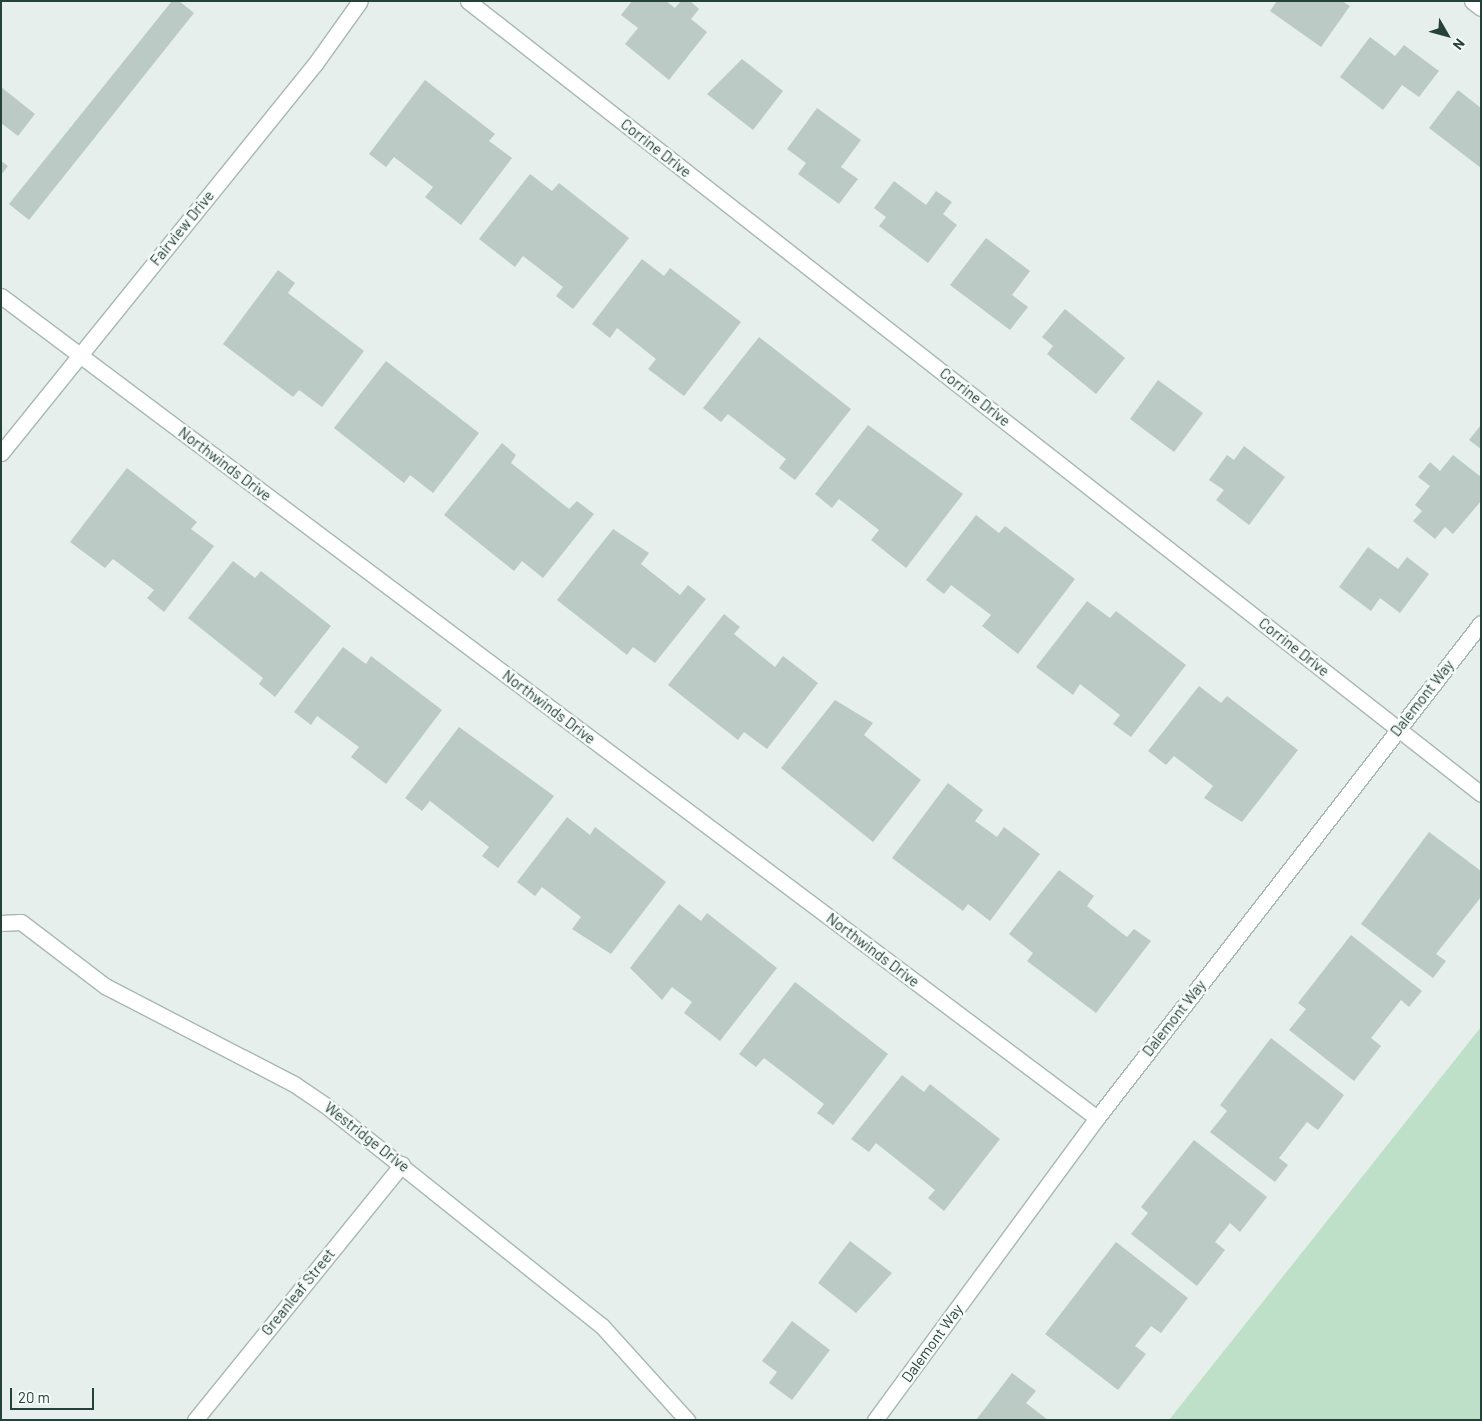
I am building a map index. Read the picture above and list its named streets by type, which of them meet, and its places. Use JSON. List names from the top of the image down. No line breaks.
{"streets":{"street":["Corrine Drive","Fairview Drive","Northwinds Drive","Dalemont Way","Westridge Drive","Greanleaf Street"]},"crossings":[["Corrine Drive","Dalemont Way"],["Fairview Drive","Northwinds Drive"],["Northwinds Drive","Dalemont Way"],["Westridge Drive","Greanleaf Street"]],"scale_bar":"20 m","north":"bottom right"}
